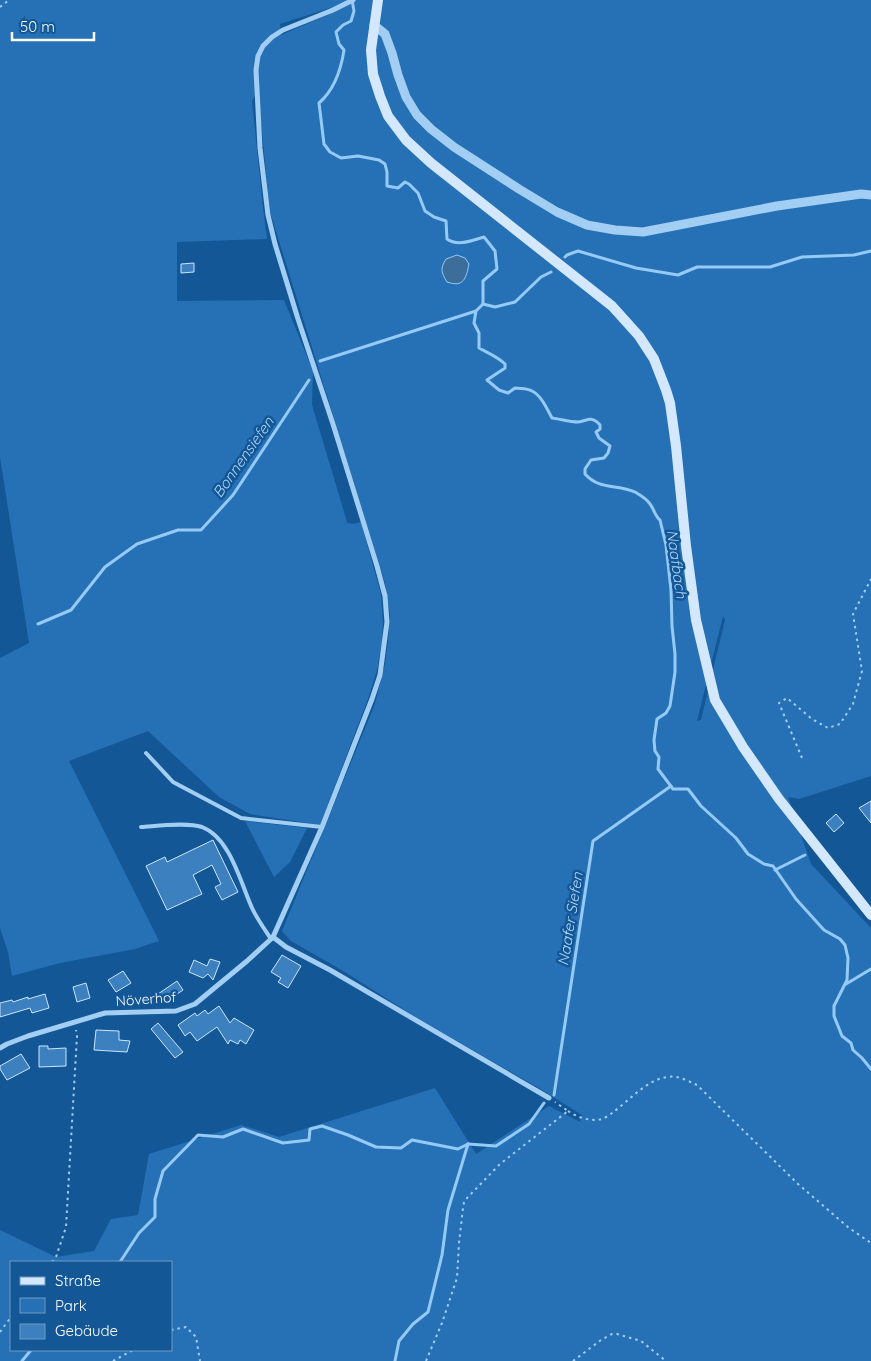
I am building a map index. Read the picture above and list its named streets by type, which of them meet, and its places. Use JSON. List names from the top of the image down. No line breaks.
{"streets":{"street":["Növerhof"]},"water":["Bonnensiefen","Naafbach","Naafer Siefen"],"legend":["Straße","Park","Gebäude"],"scale_bar":"50 m"}
